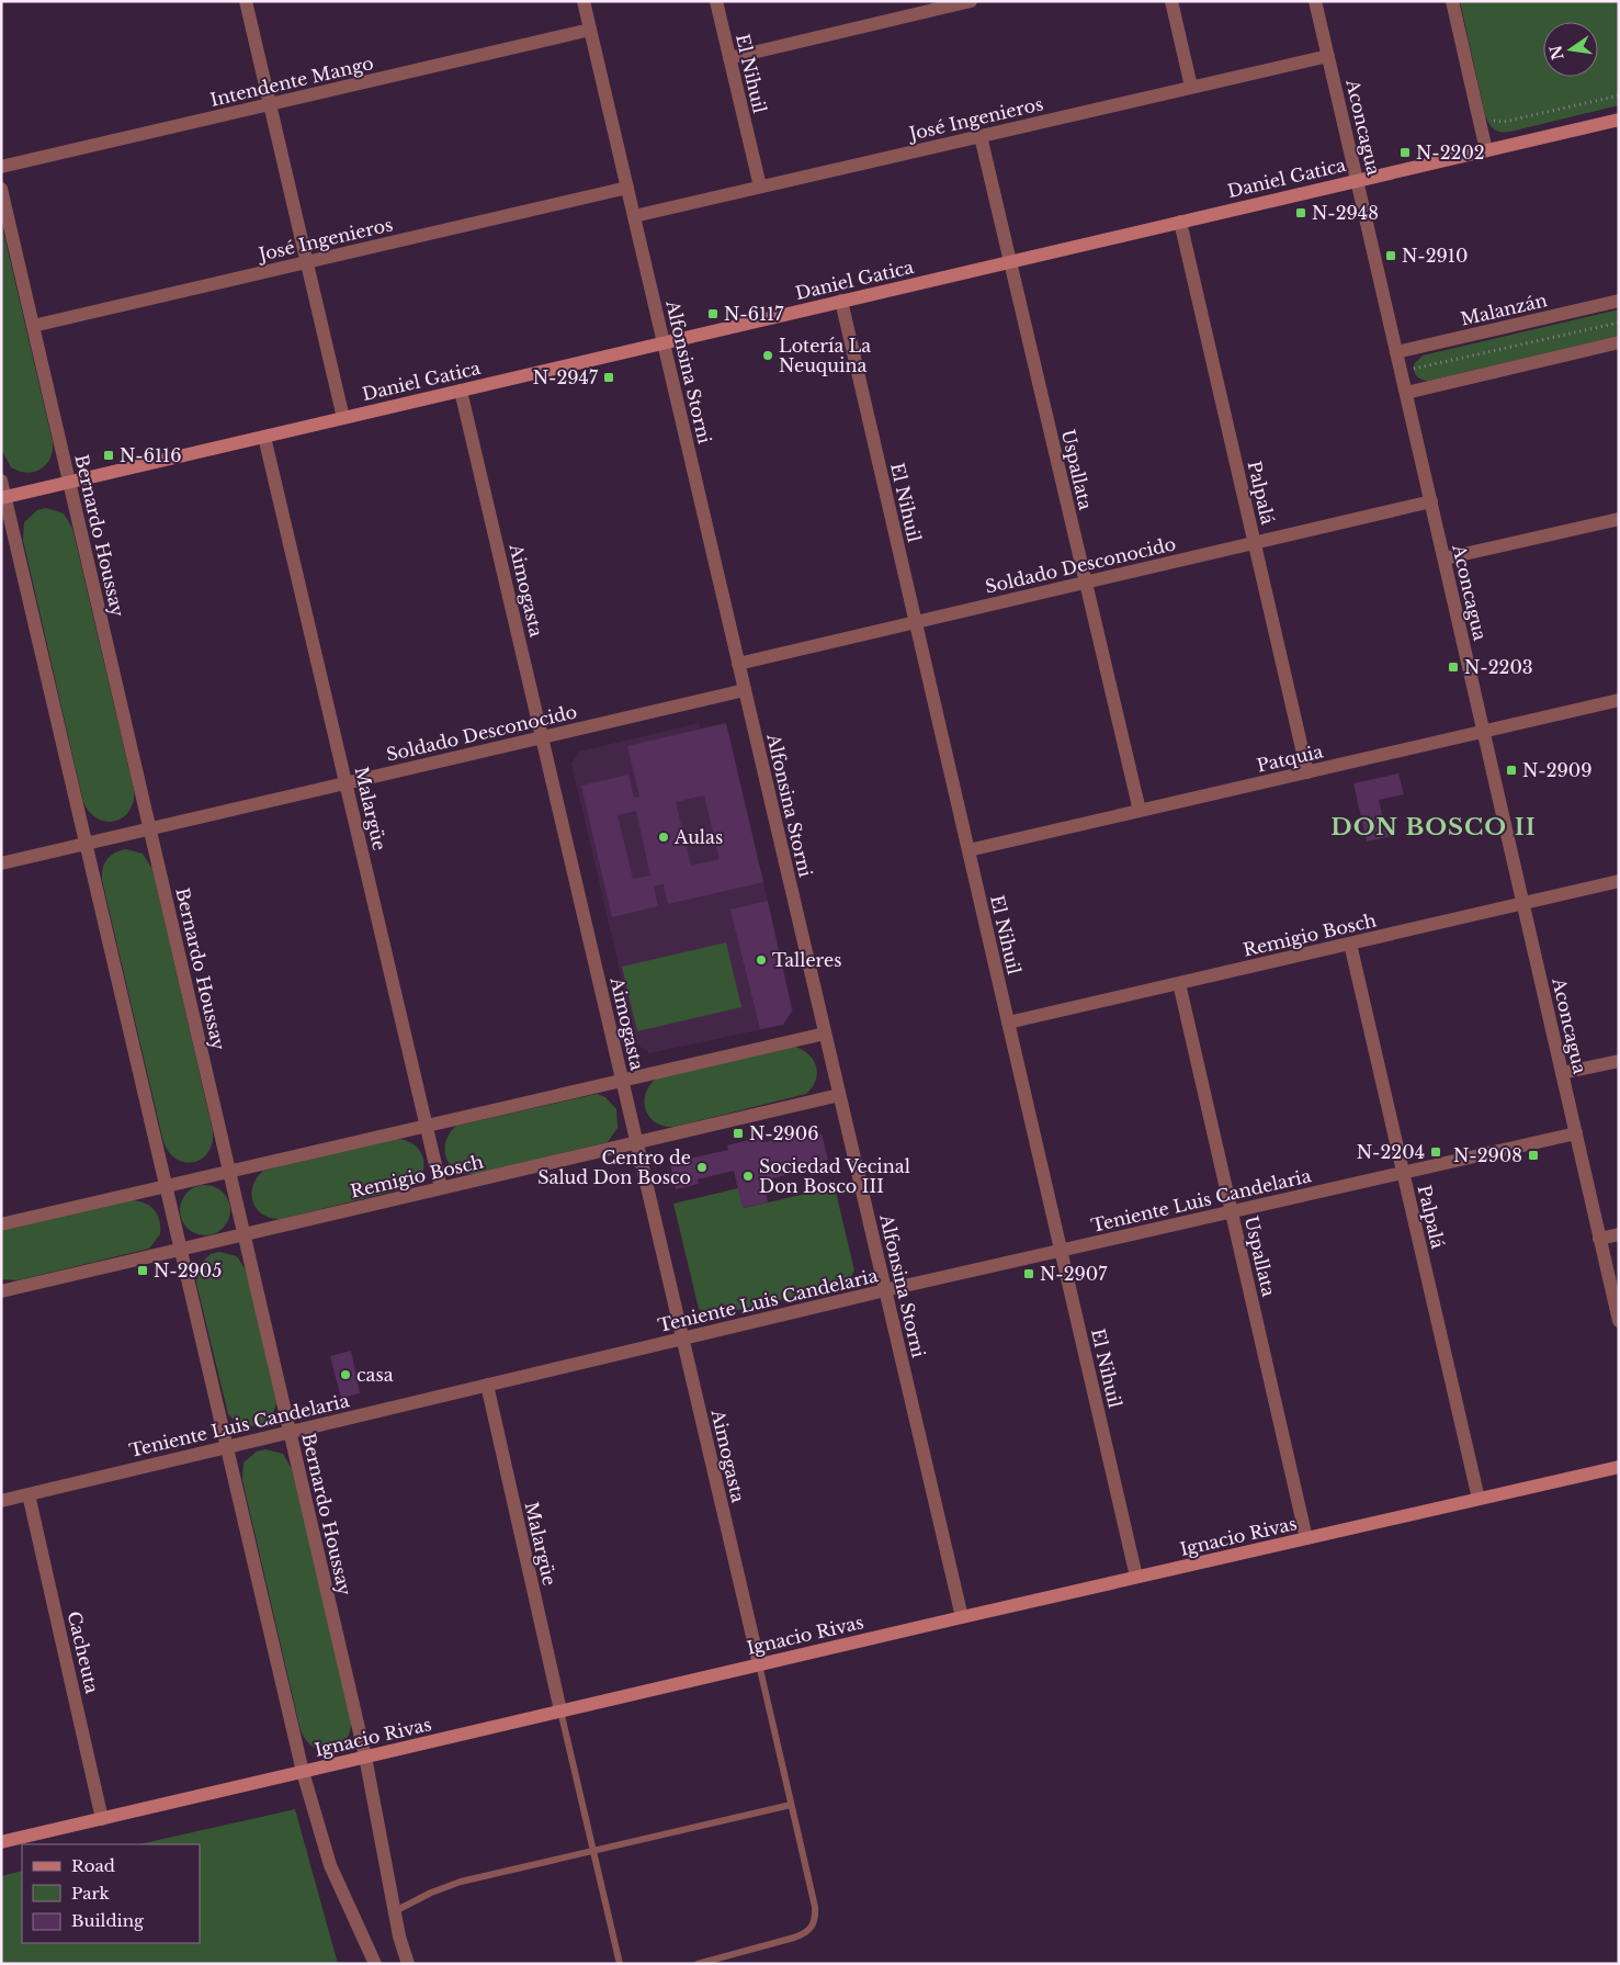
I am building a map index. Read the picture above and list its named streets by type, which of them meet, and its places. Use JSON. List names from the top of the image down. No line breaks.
{"streets":{"main road":["Daniel Gatica","Ignacio Rivas"],"street":["El Nihuil","Intendente Mango","José Ingenieros","Aconcagua","Malanzán","Alfonsina Storni","Uspallata","Palpalá","Bernardo Houssay","Soldado Desconocido","Aimogasta","Patquia","Malargüe","Remigio Bosch","Teniente Luis Candelaria","Cacheuta"]},"crossings":[["El Nihuil","José Ingenieros"],["El Nihuil","Daniel Gatica"],["El Nihuil","Soldado Desconocido"],["El Nihuil","Patquia"],["El Nihuil","Remigio Bosch"],["El Nihuil","Teniente Luis Candelaria"],["El Nihuil","Ignacio Rivas"],["Intendente Mango","Alfonsina Storni"],["José Ingenieros","Aconcagua"],["José Ingenieros","Alfonsina Storni"],["José Ingenieros","Uspallata"],["José Ingenieros","Bernardo Houssay"],["Aconcagua","Daniel Gatica"],["Aconcagua","Malanzán"],["Aconcagua","Soldado Desconocido"],["Aconcagua","Patquia"],["Aconcagua","Remigio Bosch"],["Aconcagua","Teniente Luis Candelaria"],["Daniel Gatica","Alfonsina Storni"],["Daniel Gatica","Uspallata"],["Daniel Gatica","Palpalá"],["Daniel Gatica","Bernardo Houssay"],["Daniel Gatica","Aimogasta"],["Daniel Gatica","Malargüe"],["Alfonsina Storni","Soldado Desconocido"],["Alfonsina Storni","Remigio Bosch"],["Alfonsina Storni","Teniente Luis Candelaria"],["Alfonsina Storni","Ignacio Rivas"],["Uspallata","Soldado Desconocido"],["Uspallata","Patquia"],["Uspallata","Remigio Bosch"],["Uspallata","Teniente Luis Candelaria"],["Uspallata","Ignacio Rivas"],["Palpalá","Soldado Desconocido"],["Palpalá","Patquia"],["Palpalá","Remigio Bosch"],["Palpalá","Teniente Luis Candelaria"],["Palpalá","Ignacio Rivas"],["Bernardo Houssay","Soldado Desconocido"],["Bernardo Houssay","Remigio Bosch"],["Bernardo Houssay","Teniente Luis Candelaria"],["Bernardo Houssay","Ignacio Rivas"],["Soldado Desconocido","Aimogasta"],["Soldado Desconocido","Malargüe"],["Aimogasta","Remigio Bosch"],["Aimogasta","Teniente Luis Candelaria"],["Aimogasta","Ignacio Rivas"],["Malargüe","Remigio Bosch"],["Malargüe","Teniente Luis Candelaria"],["Malargüe","Ignacio Rivas"],["Teniente Luis Candelaria","Cacheuta"],["Ignacio Rivas","Cacheuta"]],"districts":["DON BOSCO II"],"places":{"transit":["N-2202","N-2948","N-2910","N-6117","N-2947","N-6116","N-2203","N-2909","N-2906","N-2204","N-2908","N-2905","N-2907"],"other":["Lotería La Neuquina","Aulas","Talleres","Centro de Salud Don Bosco","Sociedad Vecinal Don Bosco III","casa"]},"legend":["Road","Park","Building"],"north":"left"}
